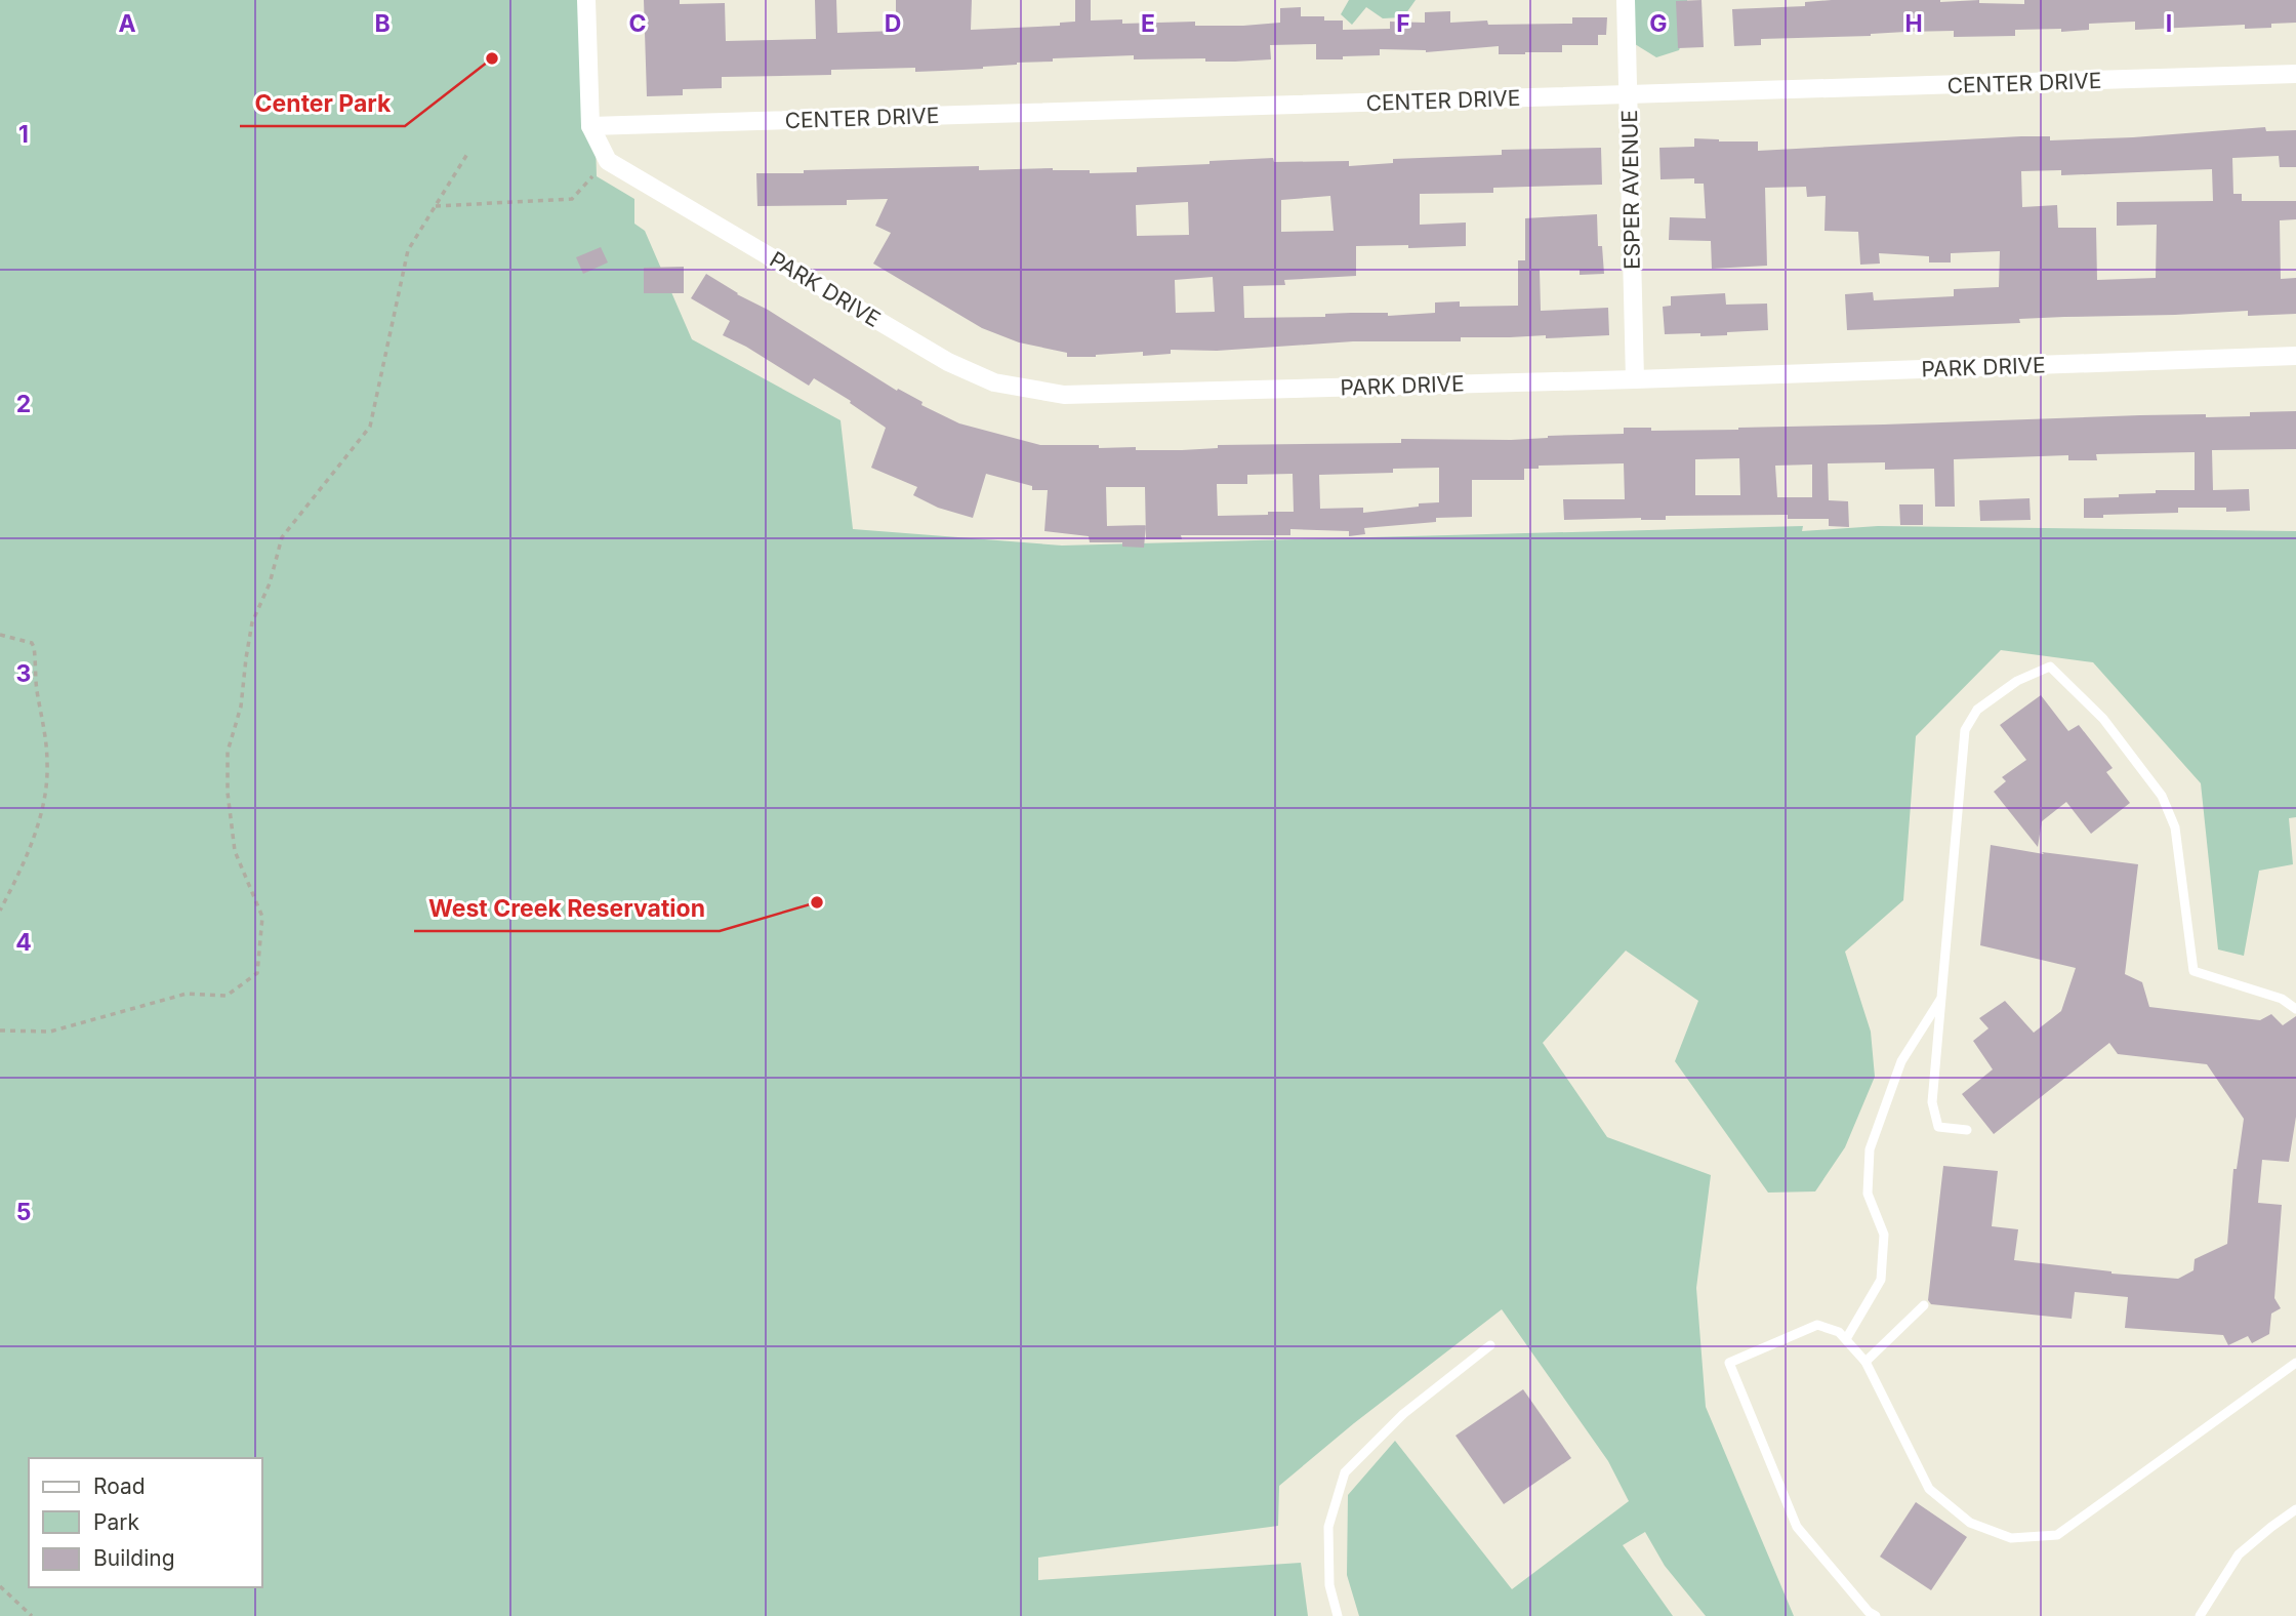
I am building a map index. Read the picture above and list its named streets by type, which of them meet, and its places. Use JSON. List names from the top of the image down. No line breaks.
{"streets":{"street":["CENTER DRIVE","ESPER AVENUE","PARK DRIVE"]},"crossings":[["CENTER DRIVE","ESPER AVENUE"],["CENTER DRIVE","PARK DRIVE"],["ESPER AVENUE","PARK DRIVE"]],"places":["Center Park","West Creek Reservation"],"legend":["Road","Park","Building"],"grid":{"columns":["A","B","C","D","E","F","G","H","I"],"rows":["1","2","3","4","5"]}}
